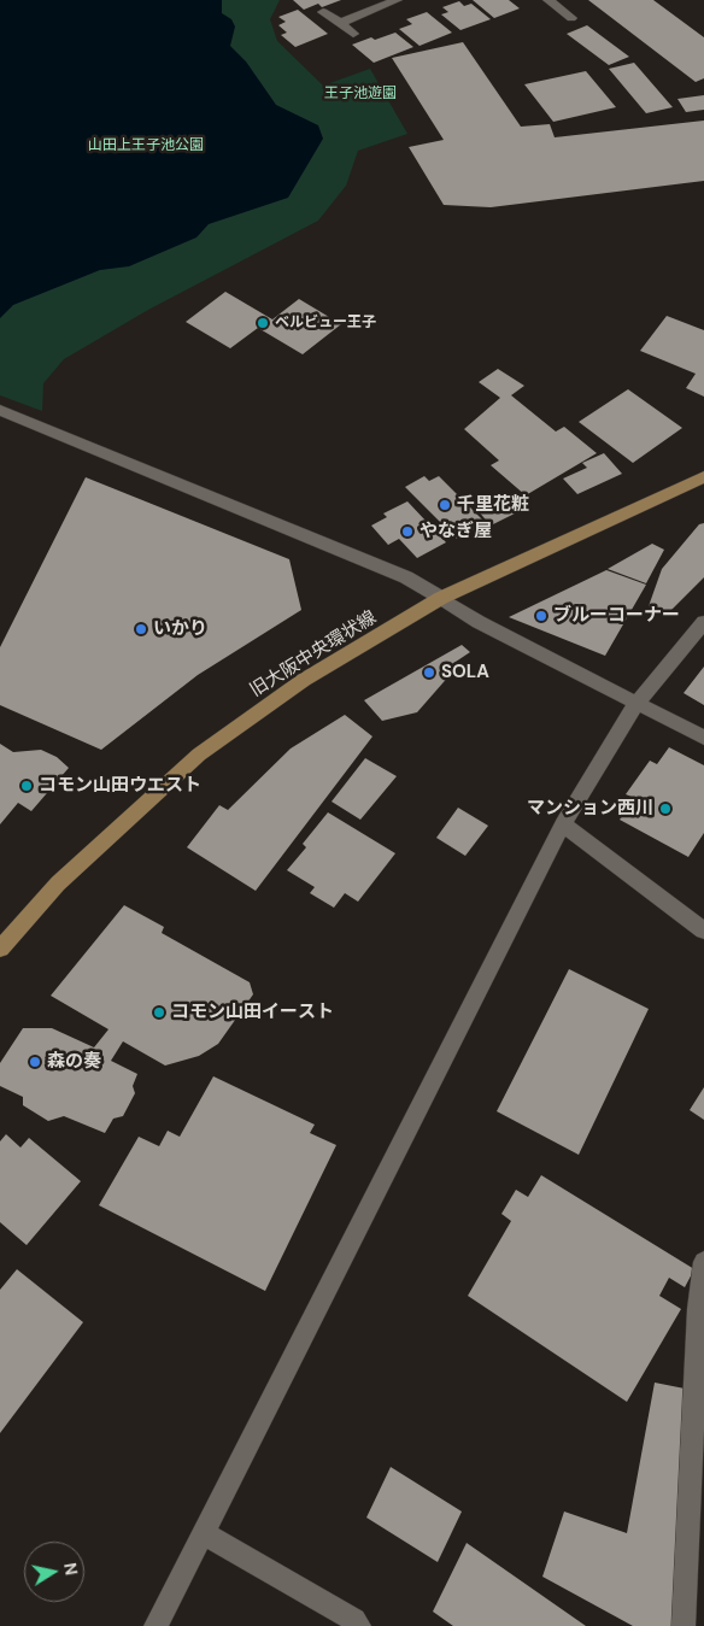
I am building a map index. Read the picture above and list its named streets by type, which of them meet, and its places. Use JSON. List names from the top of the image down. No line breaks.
{"streets":{"main road":["旧大阪中央環状線"]},"parks":["王子池遊園","山田上王子池公園"],"places":["ベルビュー王子","千里花粧","やなぎ屋","ブルーコーナー","いかり","SOLA","コモン山田ウエスト","マンション西川","コモン山田イースト","森の奏"],"north":"right"}
